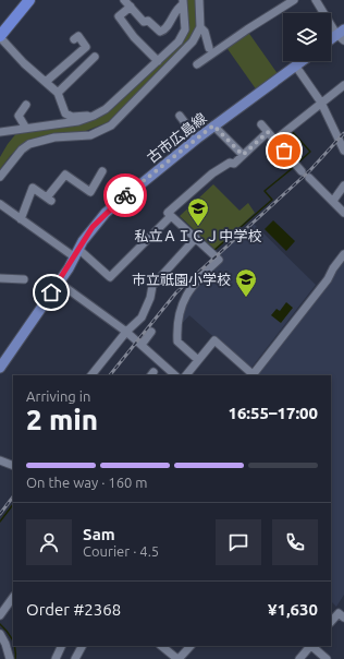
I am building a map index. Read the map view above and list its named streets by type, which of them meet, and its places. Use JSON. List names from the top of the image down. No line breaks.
{"streets":{"main road":["古市広島線"]},"places":{"school or university":["私立ＡＩＣＪ中学校","市立祇園小学校"]},"page":{"heading":["2 min","Arriving in","16:55–17:00"],"panel":["Sam","Courier · 4.5","Order #2368","¥1,630"],"bar":"On the way · 160 m"}}
